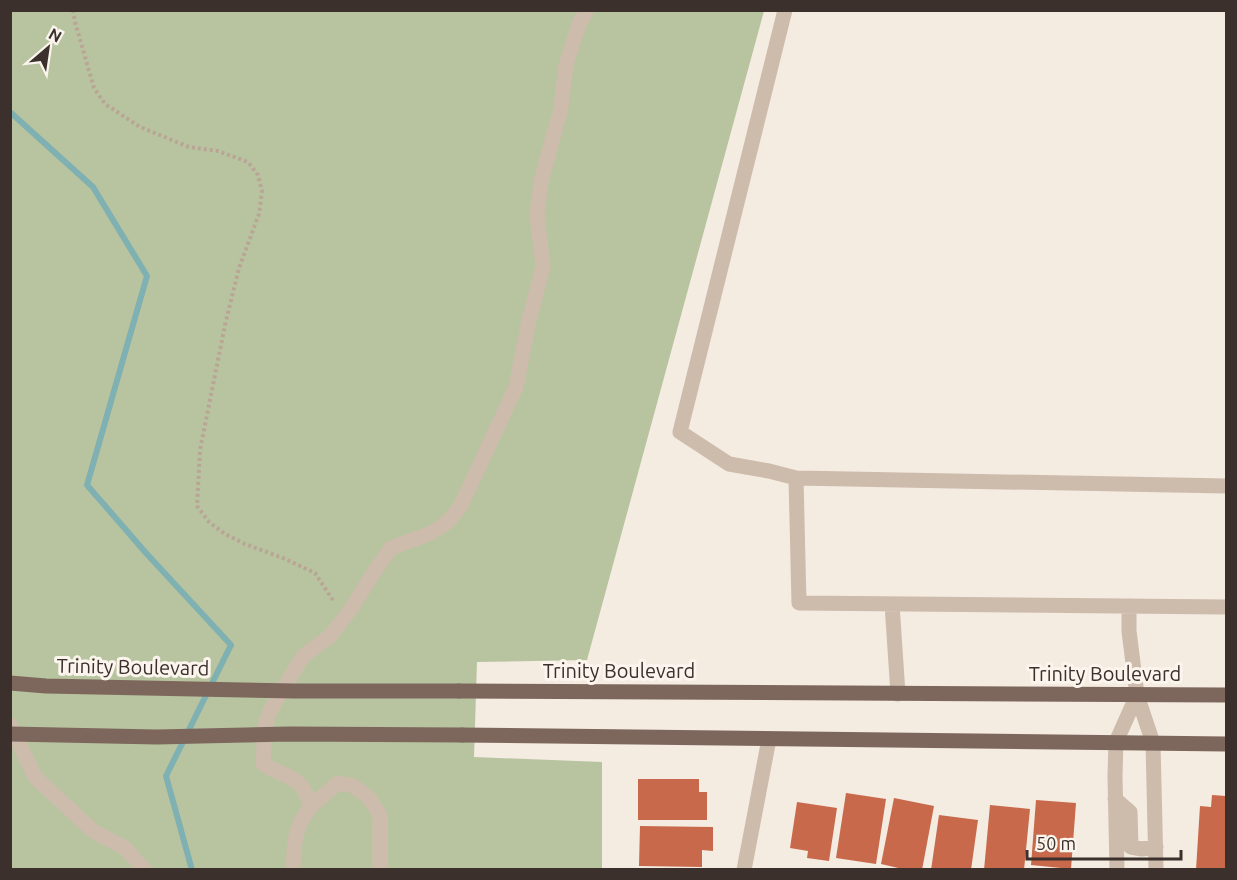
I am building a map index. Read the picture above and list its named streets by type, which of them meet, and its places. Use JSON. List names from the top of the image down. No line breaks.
{"streets":{"main road":["Trinity Boulevard"]},"scale_bar":"50 m","north":"top right"}
